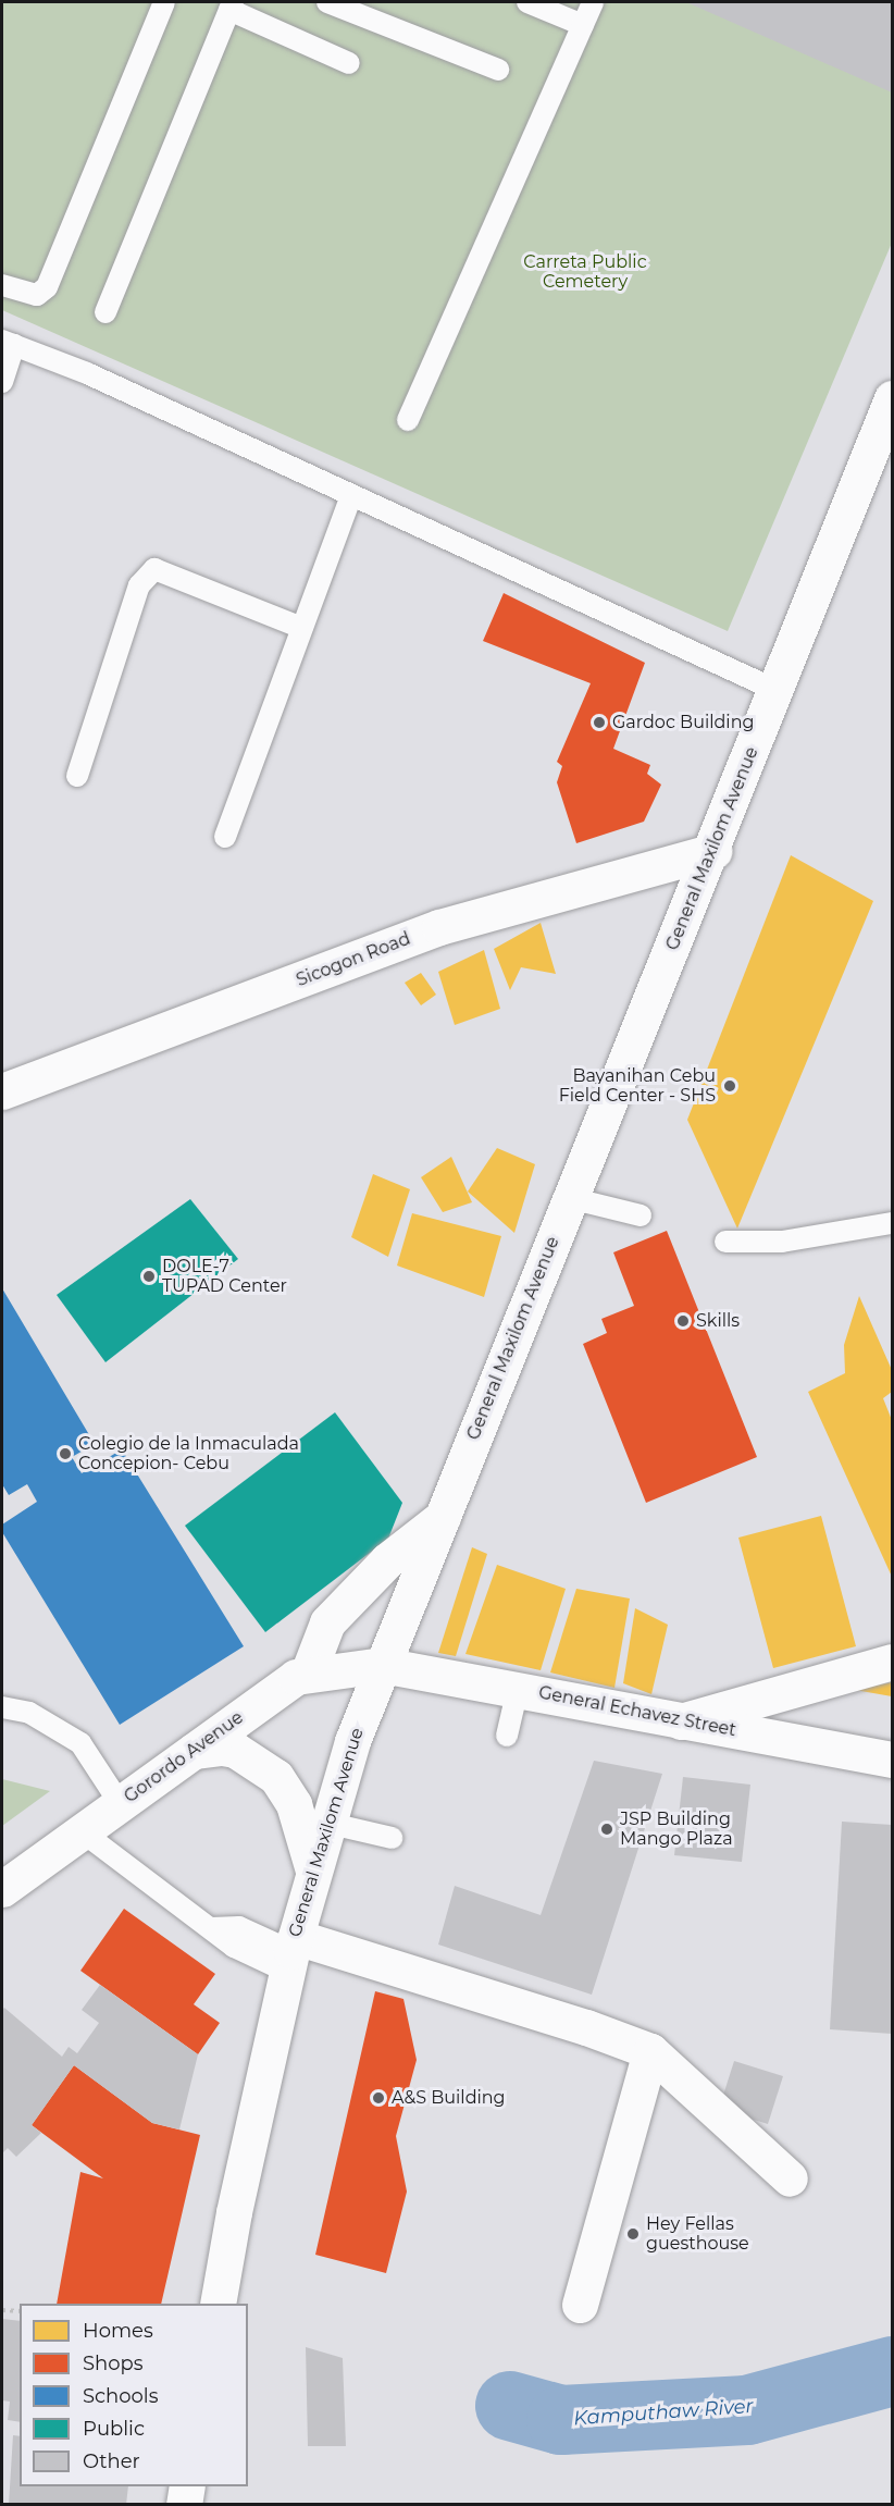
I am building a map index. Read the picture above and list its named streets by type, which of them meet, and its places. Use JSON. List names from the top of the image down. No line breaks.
{"streets":{"main road":["General Maxilom Avenue","Sicogon Road","General Echavez Street","Gorordo Avenue"]},"crossings":[["General Maxilom Avenue","Sicogon Road"],["General Maxilom Avenue","General Echavez Street"],["General Maxilom Avenue","Gorordo Avenue"],["General Echavez Street","Gorordo Avenue"]],"water":["Kamputhaw River"],"parks":["Carreta Public Cemetery"],"places":["Gardoc Building","Bayanihan Cebu Field Center - SHS","DOLE-7 TUPAD Center","Skills","Colegio de la Inmaculada Concepion- Cebu","JSP Building Mango Plaza","A&S Building","Hey Fellas guesthouse"],"legend":["Homes","Shops","Schools","Public","Other"]}
